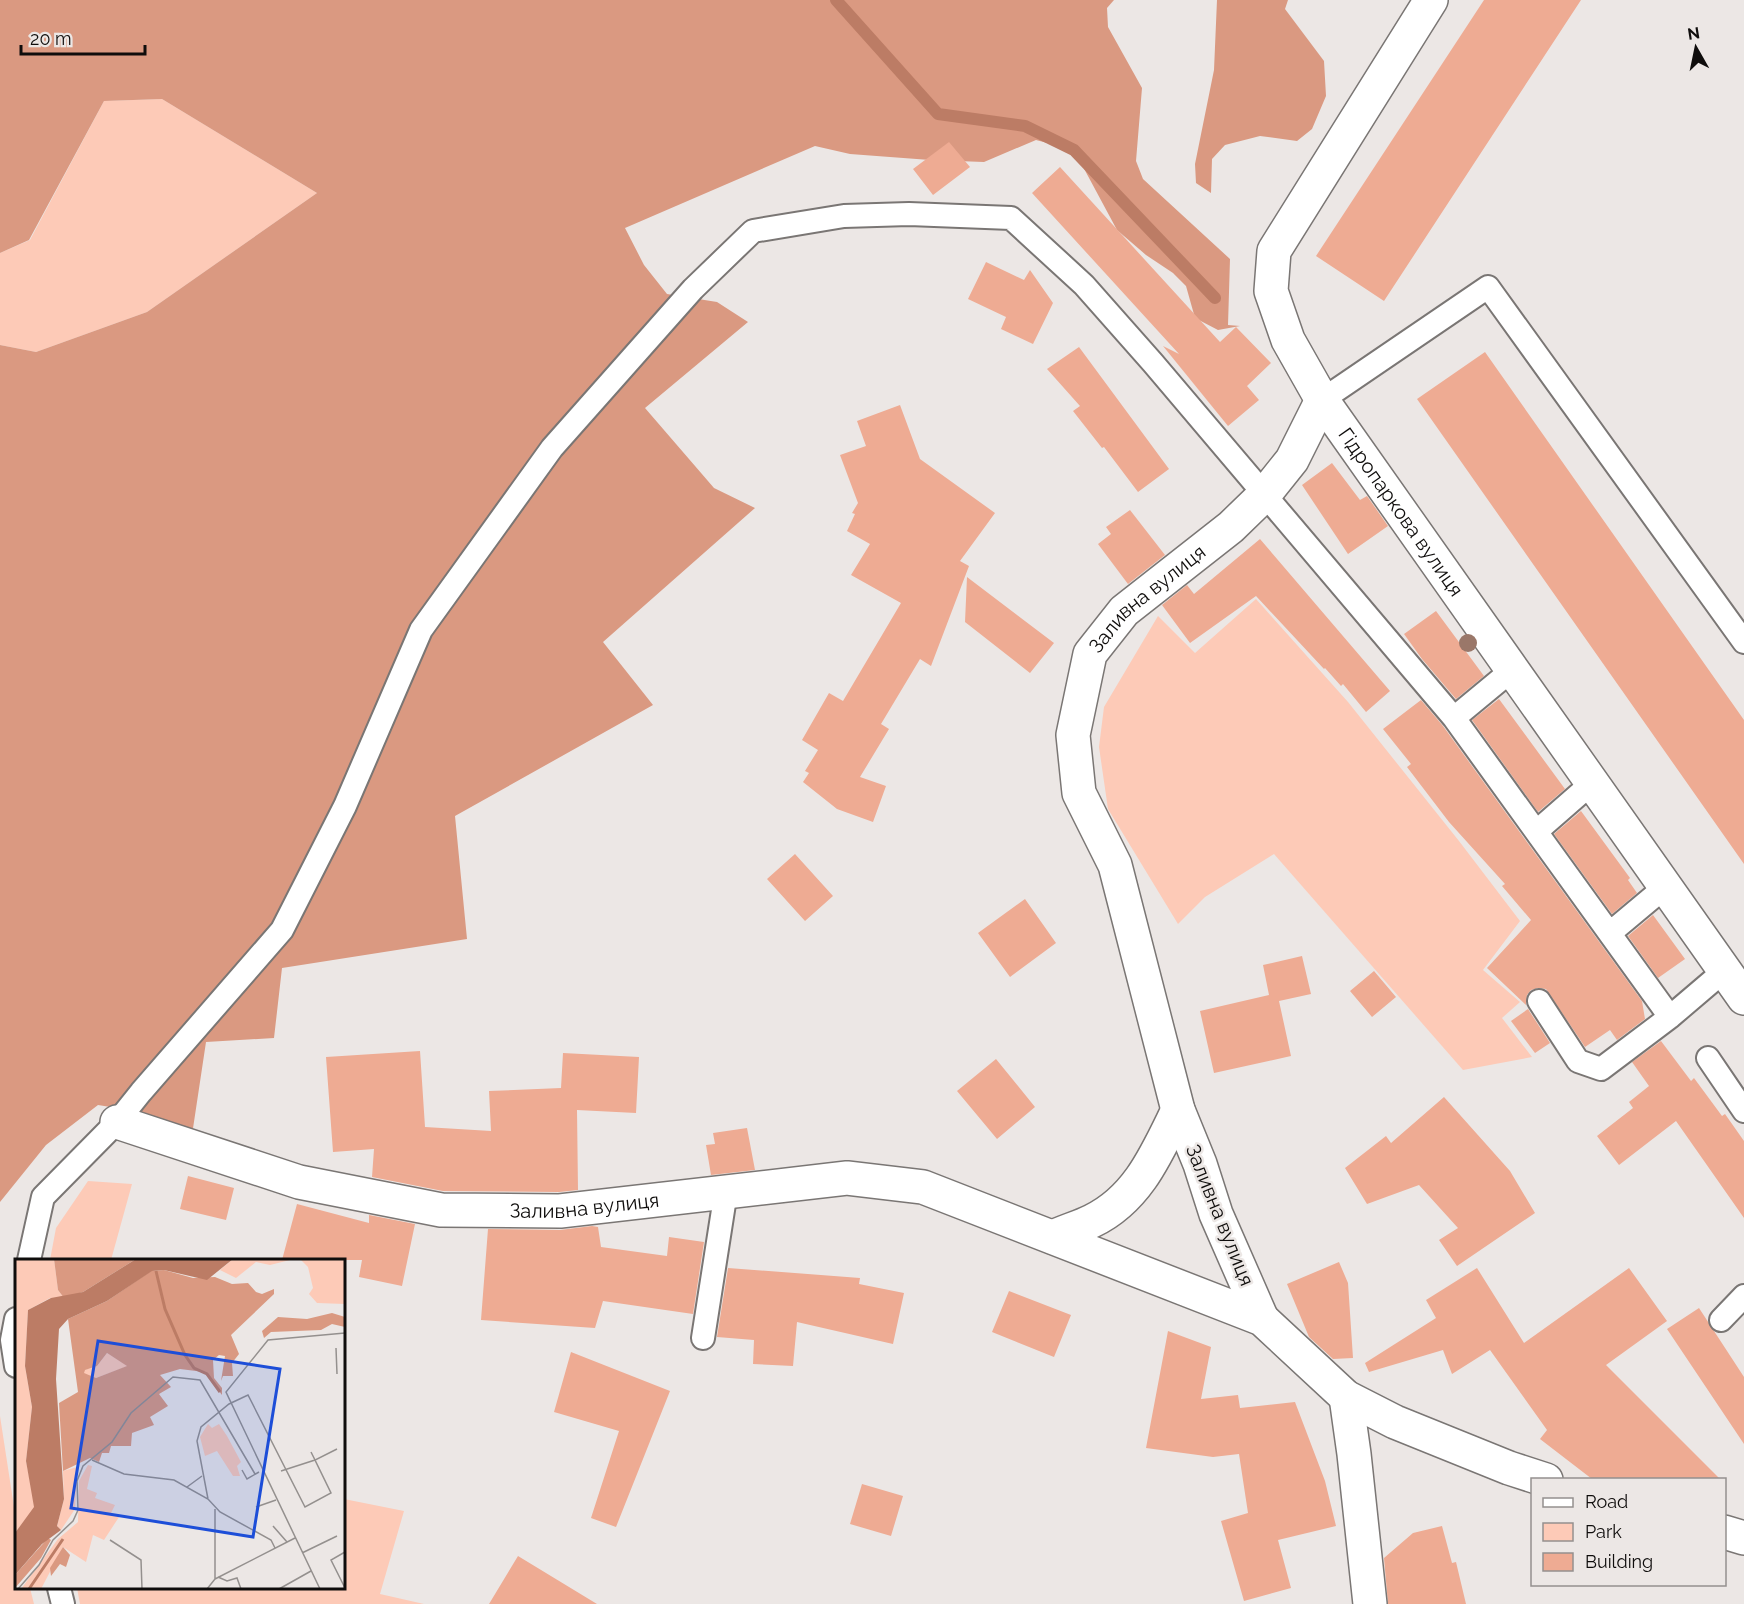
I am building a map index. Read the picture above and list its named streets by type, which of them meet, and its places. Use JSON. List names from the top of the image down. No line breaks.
{"streets":{"street":["Гідропаркова вулиця","Заливна вулиця"]},"crossings":[["Гідропаркова вулиця","Заливна вулиця"]],"legend":["Road","Park","Building"],"scale_bar":"20 m","north":"top"}
